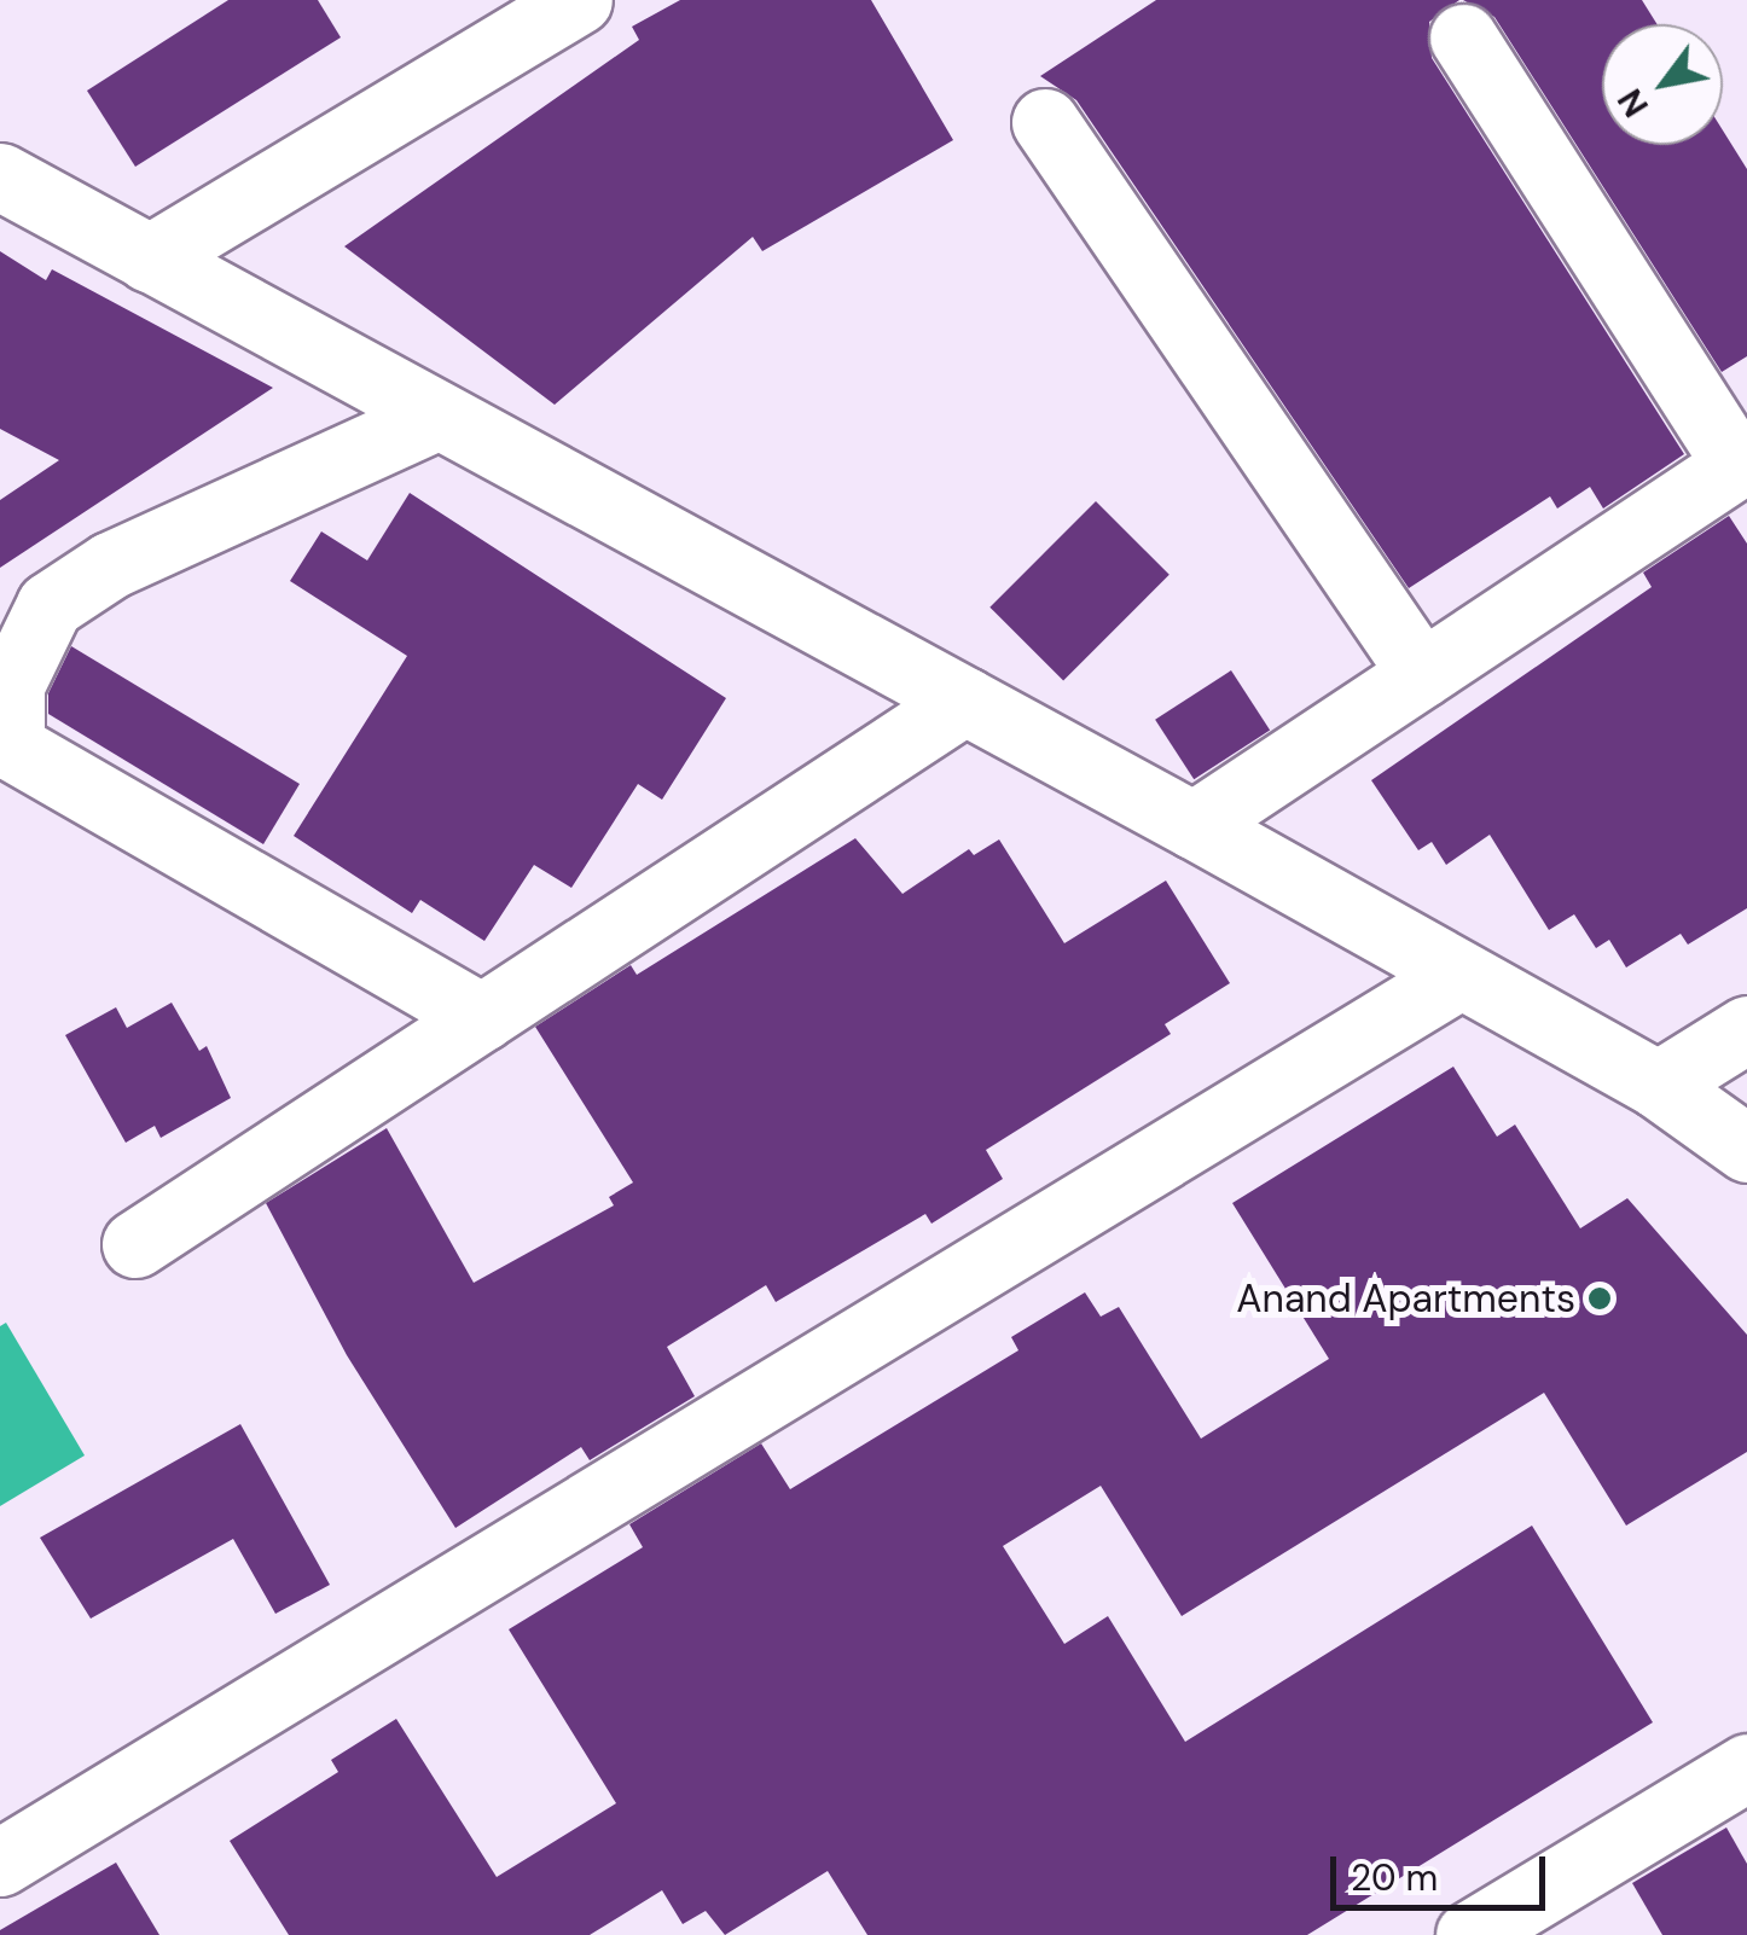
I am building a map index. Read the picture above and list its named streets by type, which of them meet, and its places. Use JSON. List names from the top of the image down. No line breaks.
{"places":["Anand Apartments"],"scale_bar":"20 m","north":"bottom left"}
